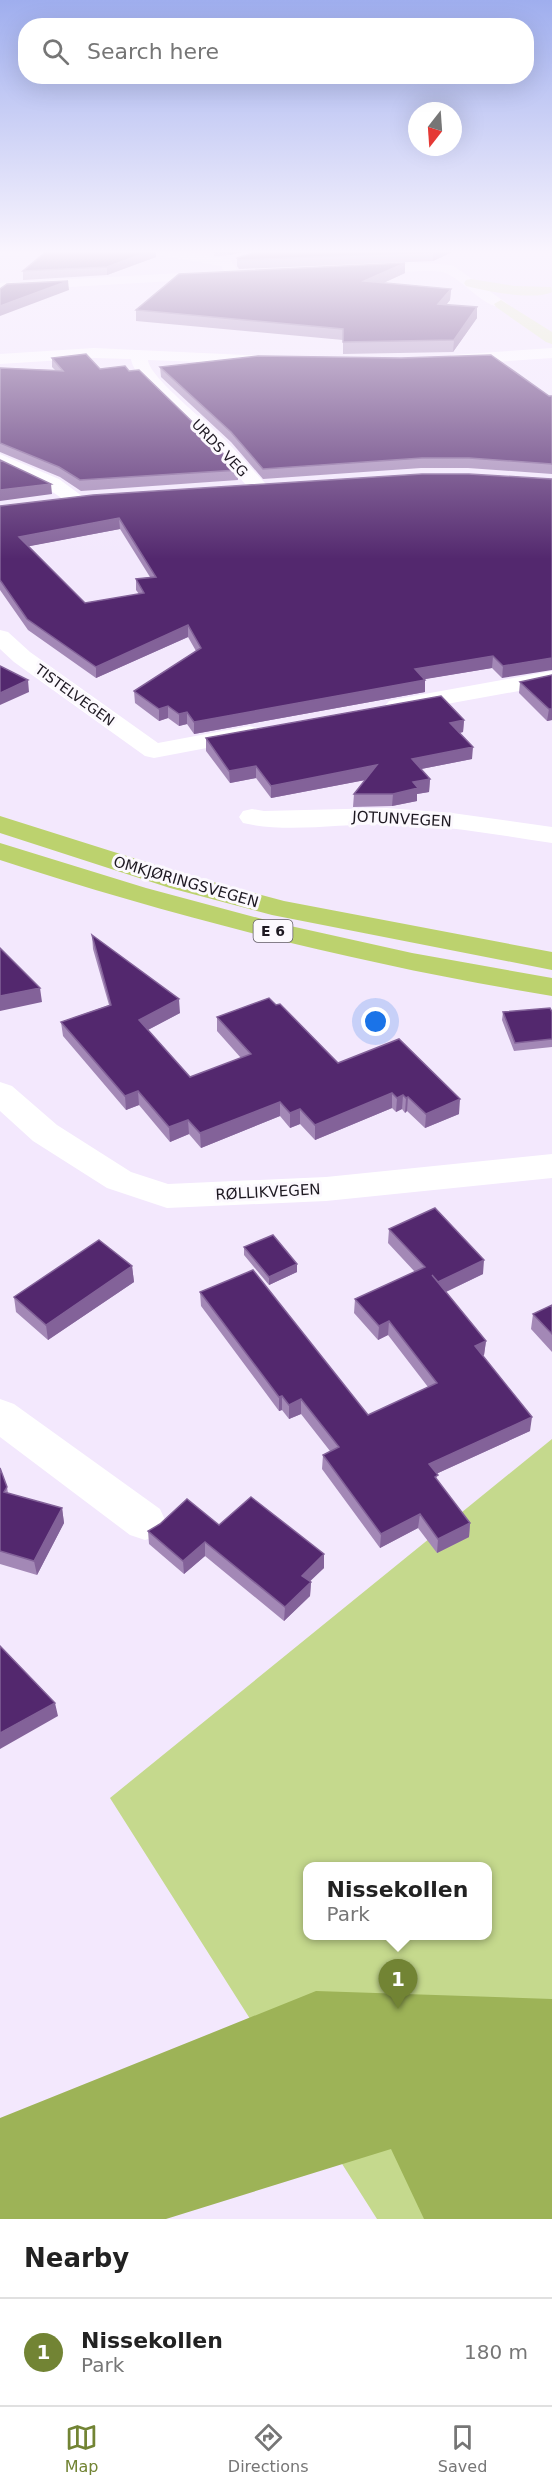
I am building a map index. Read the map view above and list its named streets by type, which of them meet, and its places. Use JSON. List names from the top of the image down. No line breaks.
{"streets":{"highway":["OMKJØRINGSVEGEN","E 6"],"street":["URDS VEG","TISTELVEGEN","JOTUNVEGEN","RØLLIKVEGEN"]},"north":"bottom","page":{"search":"Search here","popup":["Nissekollen","Park"],"pins":"1","heading":"Nearby","list":[{"mark":"1","name":"Nissekollen","note":"Park","value":"180 m"}],"nav":["Map","Directions","Saved"]}}
